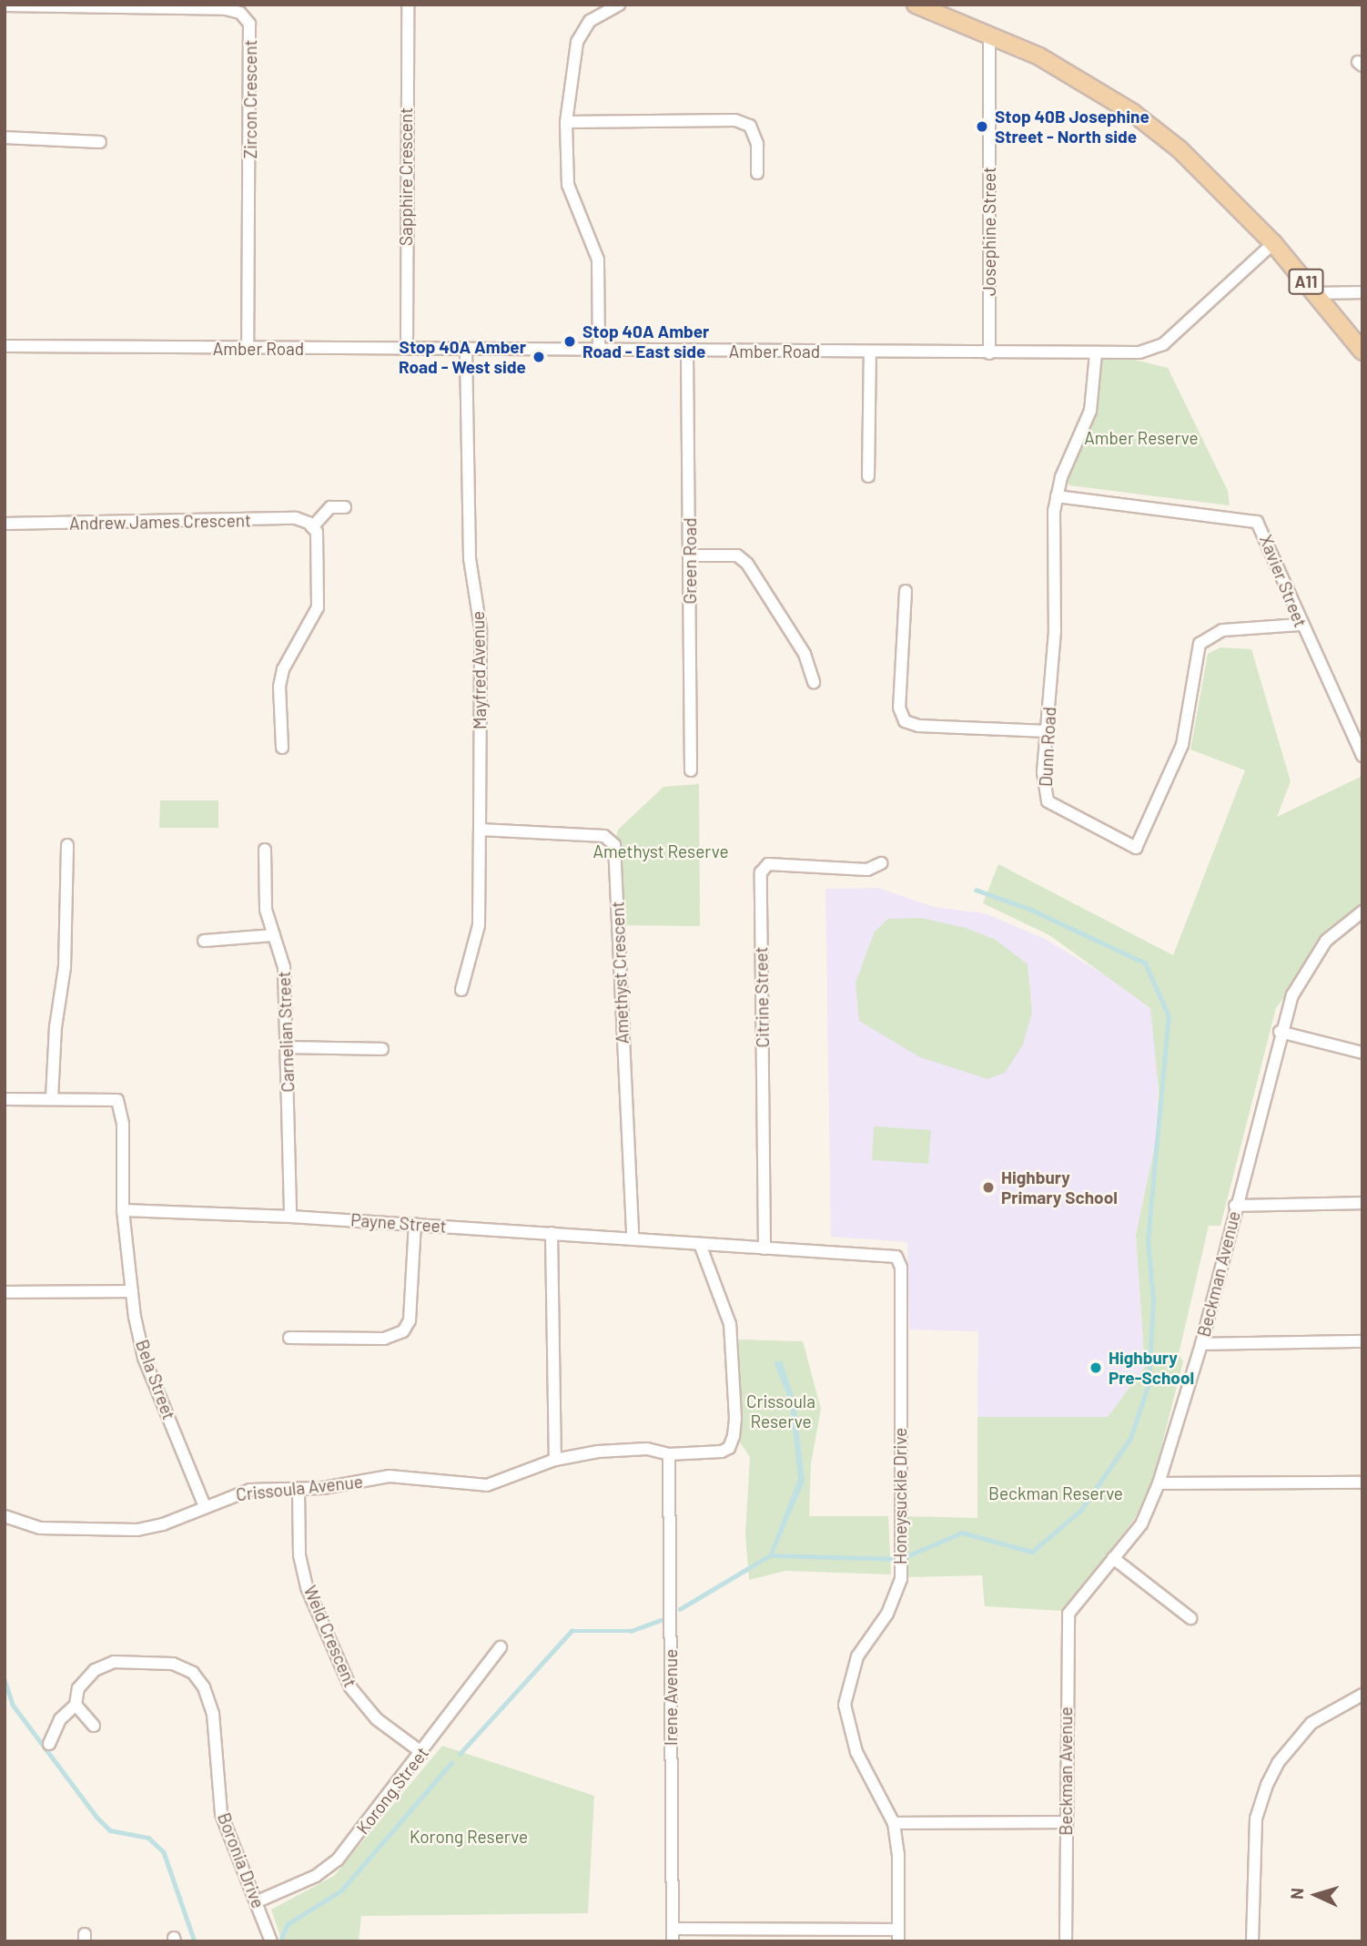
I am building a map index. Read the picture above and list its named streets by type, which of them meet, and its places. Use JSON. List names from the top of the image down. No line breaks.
{"streets":{"main road":["A11"],"street":["Zircon Crescent","Sapphire Crescent","Josephine Street","Amber Road","Andrew James Crescent","Green Road","Xavier Street","Mayfred Avenue","Dunn Road","Amethyst Crescent","Citrine Street","Carnelian Street","Payne Street","Beckman Avenue","Bela Street","Crissoula Avenue","Honeysuckle Drive","Weld Crescent","Irene Avenue","Korong Street","Boronia Drive"]},"crossings":[["Zircon Crescent","Amber Road"],["Sapphire Crescent","Amber Road"],["Josephine Street","A11"],["Josephine Street","Amber Road"],["A11","Amber Road"],["Amber Road","Green Road"],["Amber Road","Mayfred Avenue"],["Amber Road","Dunn Road"],["Xavier Street","Dunn Road"],["Mayfred Avenue","Amethyst Crescent"],["Amethyst Crescent","Payne Street"],["Citrine Street","Payne Street"],["Carnelian Street","Payne Street"],["Payne Street","Bela Street"],["Payne Street","Crissoula Avenue"],["Payne Street","Honeysuckle Drive"],["Bela Street","Crissoula Avenue"],["Crissoula Avenue","Weld Crescent"],["Crissoula Avenue","Irene Avenue"],["Weld Crescent","Korong Street"],["Korong Street","Boronia Drive"]],"parks":["Amber Reserve","Amethyst Reserve","Crissoula Reserve","Beckman Reserve","Korong Reserve"],"places":["Stop 40B Josephine Street - North side","Stop 40A Amber Road - East side","Stop 40A Amber Road - West side","Highbury Primary School","Highbury Pre-School"],"north":"left"}
